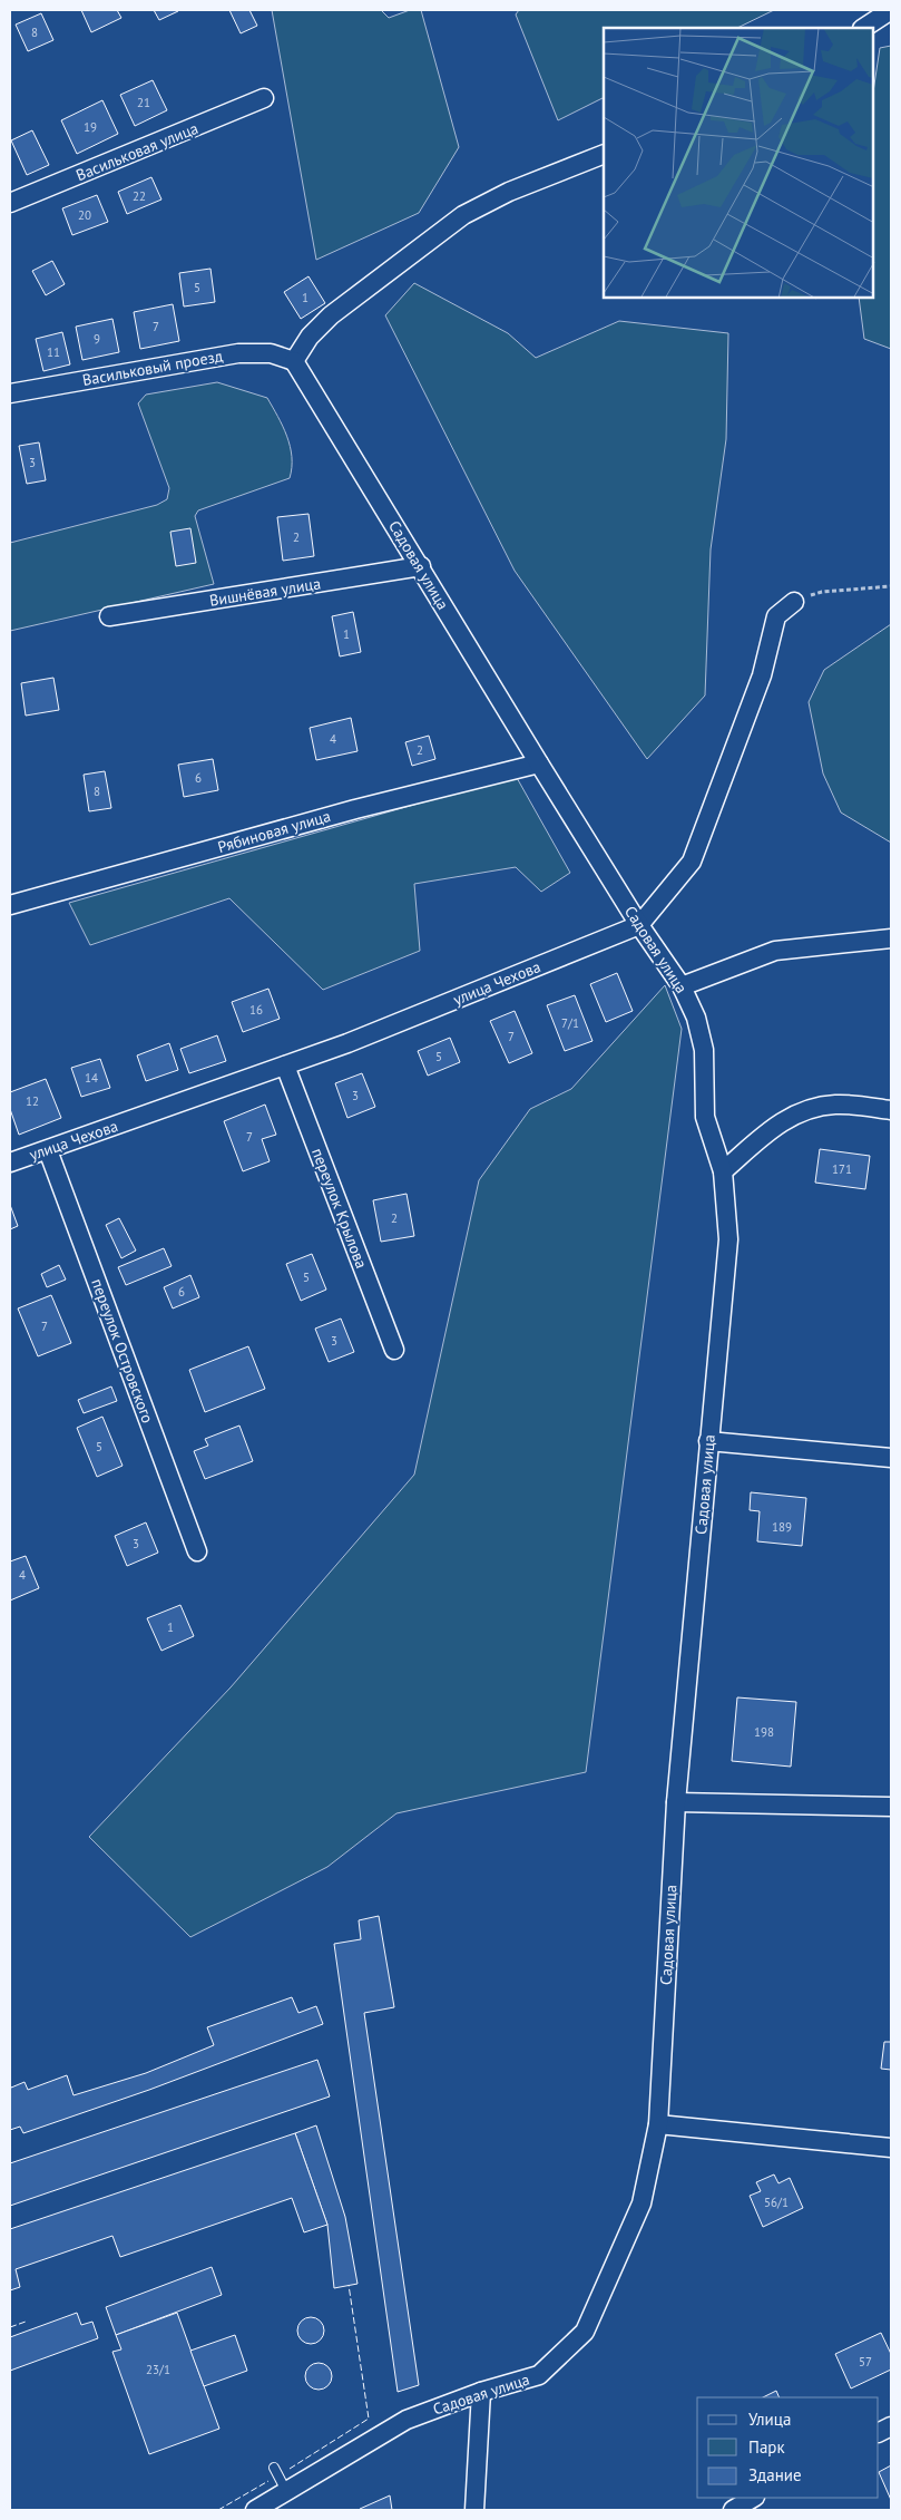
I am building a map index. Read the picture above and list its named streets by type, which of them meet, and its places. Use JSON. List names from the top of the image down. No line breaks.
{"streets":{"street":["Васильковая улица","Васильковый проезд","Садовая улица","Вишнёвая улица","Рябиновая улица","улица Чехова","переулок Крылова","переулок Островского"]},"crossings":[["Васильковый проезд","Садовая улица"],["Садовая улица","Вишнёвая улица"],["Садовая улица","Рябиновая улица"],["Садовая улица","улица Чехова"],["улица Чехова","переулок Крылова"],["улица Чехова","переулок Островского"]],"house_numbers":["8","21","19","22","20","5","1","7","9","11","3","2","1","4","2","6","8","16","7/1","7","5","14","3","12","7","171","2","5","6","7","3","5","189","3","4","1","198","56/1","57","23/1"],"legend":["Улица","Парк","Здание"]}
